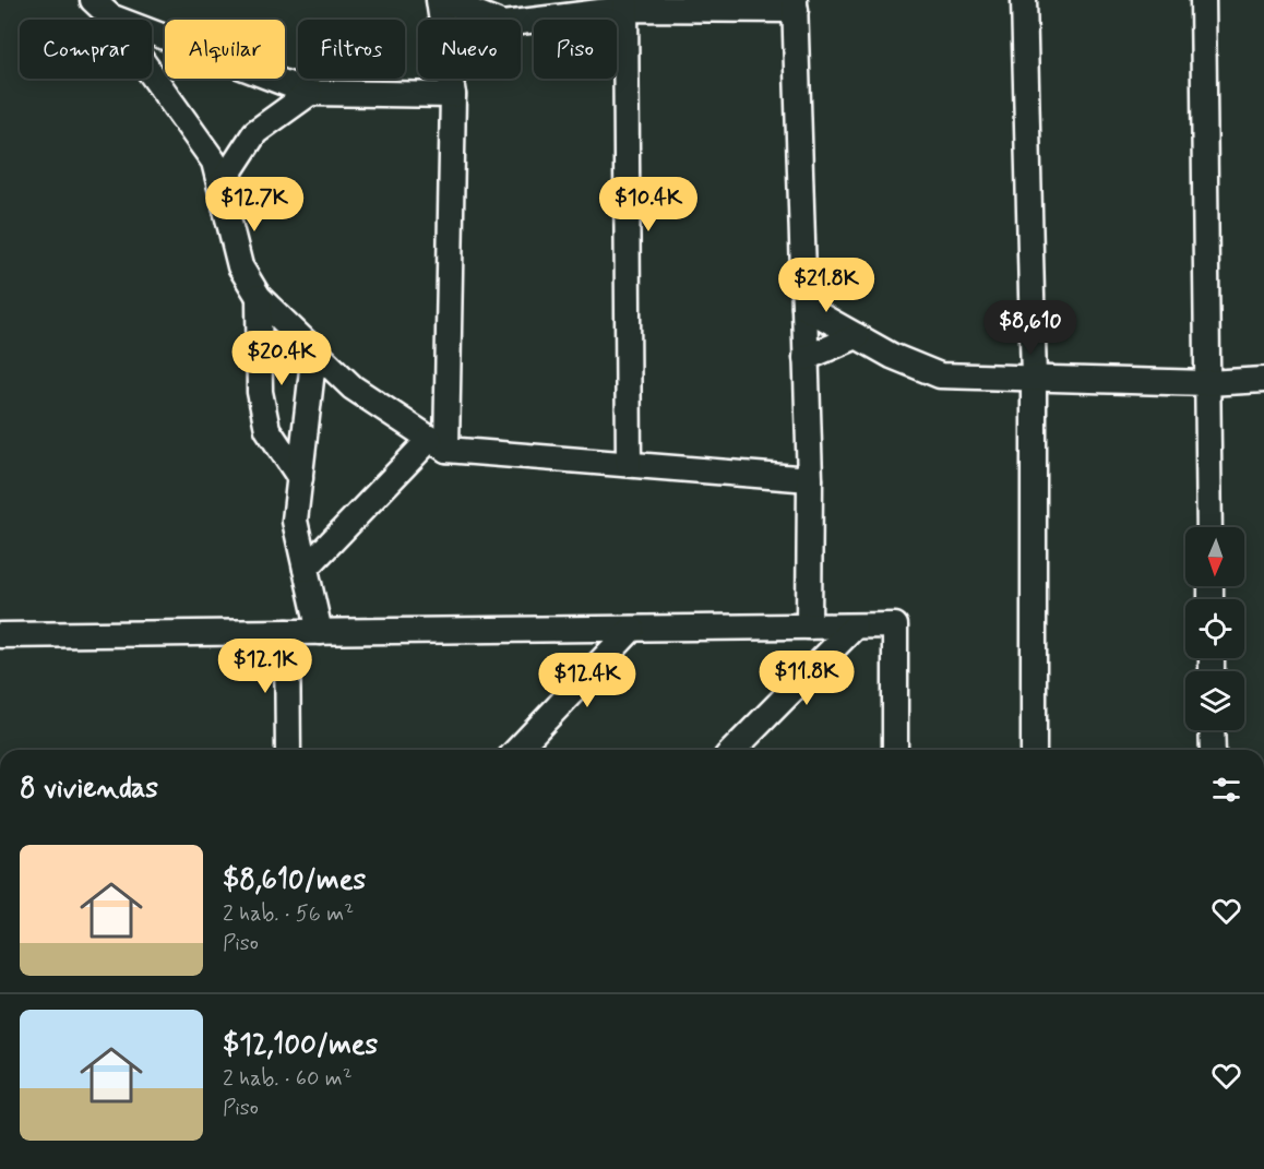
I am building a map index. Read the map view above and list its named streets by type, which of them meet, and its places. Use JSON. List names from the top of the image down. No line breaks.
{"north":"bottom","page":{"chip":["Comprar","Alquilar","Filtros","Nuevo","Piso"],"price":["$12.7K","$10.4K","$21.8K","$8,610","$20.4K","$12.1K","$11.8K","$12.4K"],"heading":"8 viviendas","list":[{"name":"$8,610/mes","note":"2 hab. · 56 m² · Piso"},{"name":"$12,100/mes","note":"2 hab. · 60 m² · Piso"}]}}
